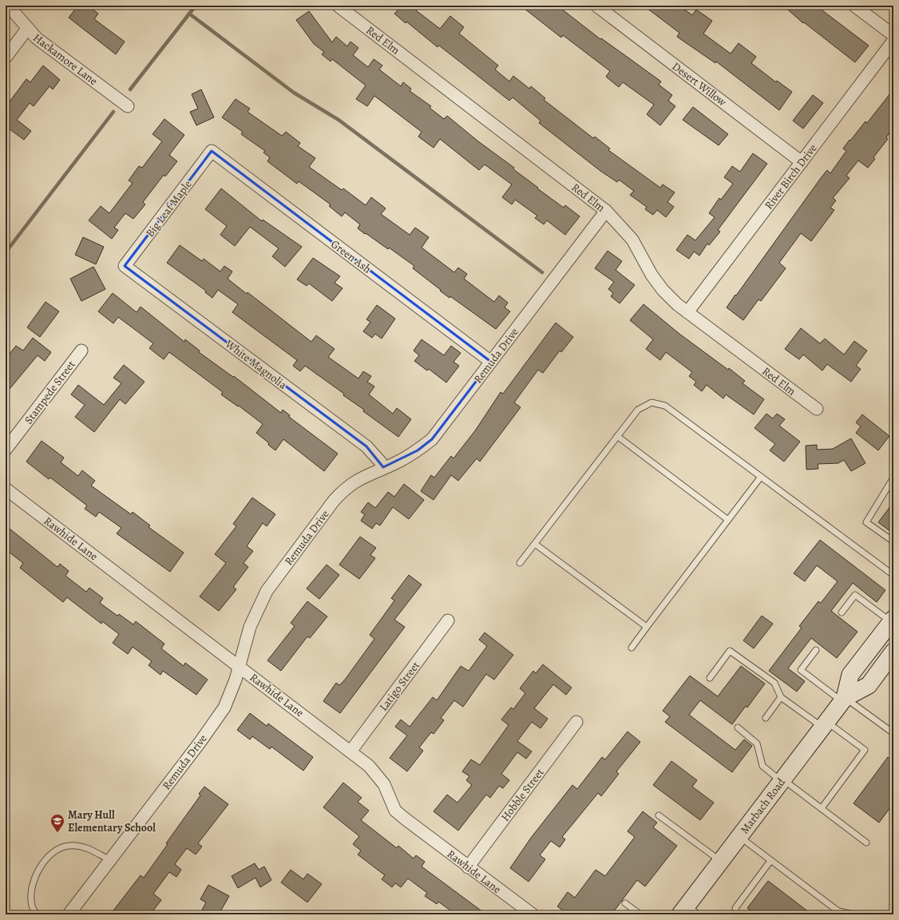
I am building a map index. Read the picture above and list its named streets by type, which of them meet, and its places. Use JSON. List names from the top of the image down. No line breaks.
{"streets":{"main road":["Marbach Road"],"street":["Red Elm","Hackamore Lane","Desert Willow","River Birch Drive","Big Leaf Maple","Green Ash","Remuda Drive","White Magnolia","Stampede Street","Rawhide Lane","Latigo Street","Hobble Street"]},"crossings":[["Red Elm","River Birch Drive"],["Red Elm","Remuda Drive"],["Desert Willow","River Birch Drive"],["Big Leaf Maple","Green Ash"],["Big Leaf Maple","White Magnolia"],["Green Ash","Remuda Drive"],["Remuda Drive","White Magnolia"],["Remuda Drive","Rawhide Lane"],["Rawhide Lane","Latigo Street"],["Rawhide Lane","Hobble Street"]],"places":{"school or university":["Mary Hull Elementary School"]}}
